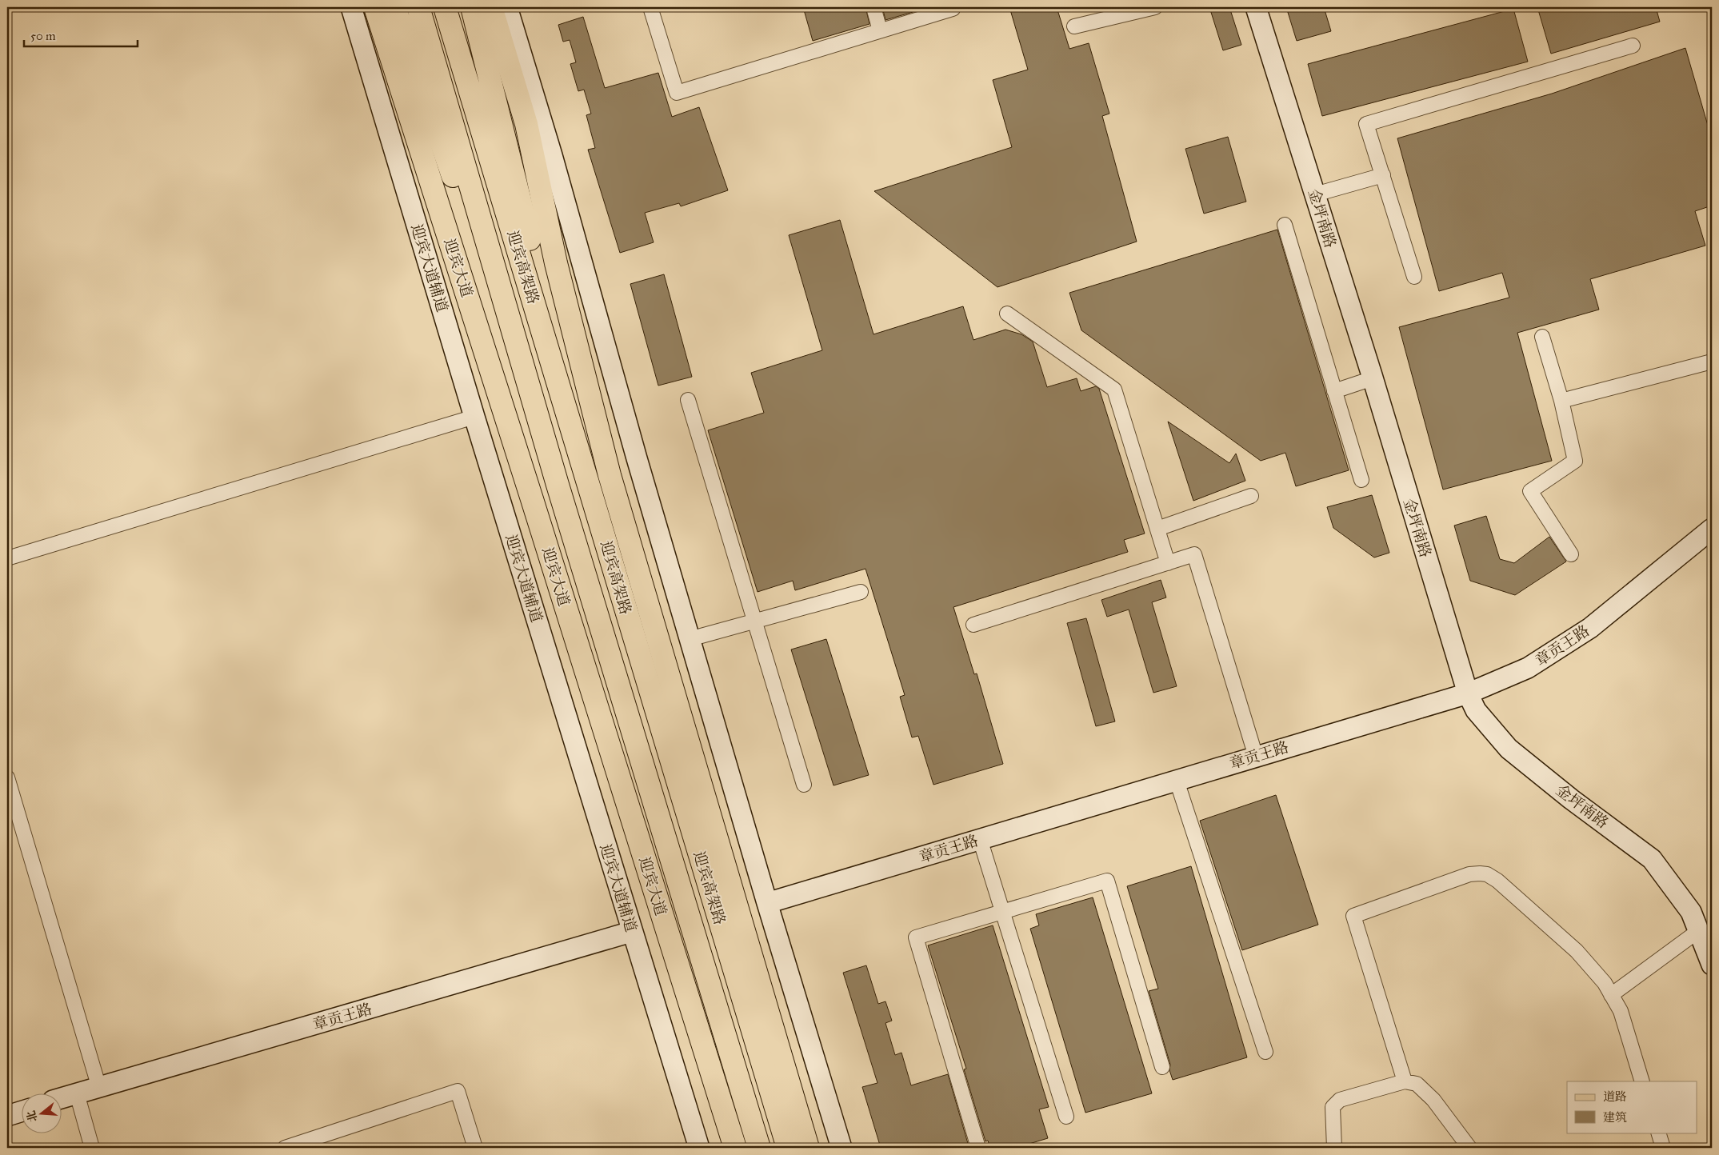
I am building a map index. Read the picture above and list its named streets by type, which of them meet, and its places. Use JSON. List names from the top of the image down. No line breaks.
{"streets":{"main road":["迎宾高架路","迎宾大道"],"street":["金坪南路","迎宾大道辅道","章贡王路"]},"crossings":[["金坪南路","章贡王路"],["迎宾大道辅道","章贡王路"]],"legend":["道路","建筑"],"scale_bar":"50 m","north":"left"}
